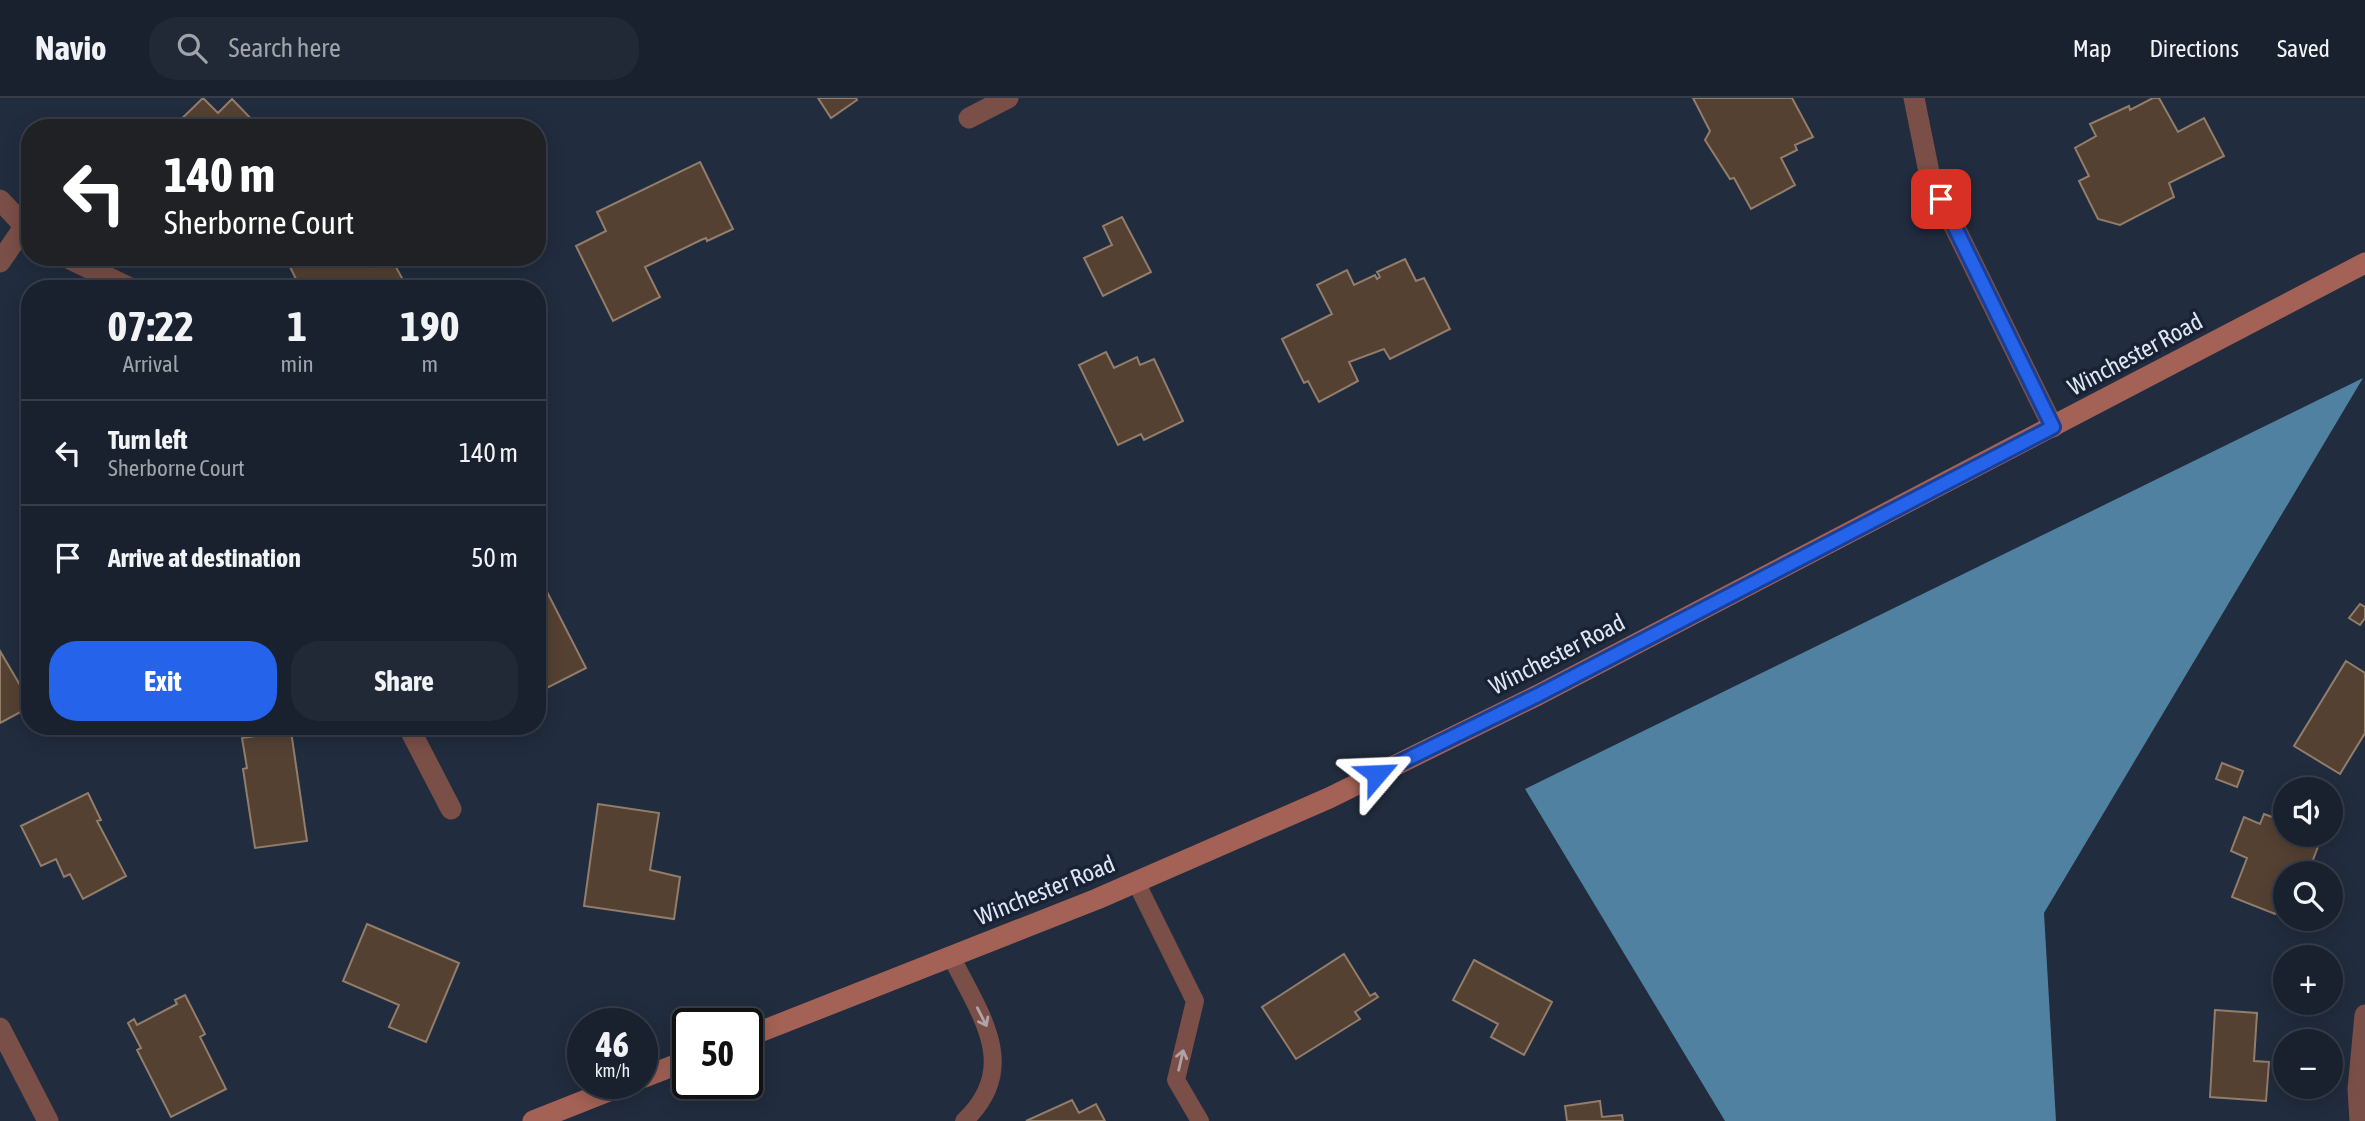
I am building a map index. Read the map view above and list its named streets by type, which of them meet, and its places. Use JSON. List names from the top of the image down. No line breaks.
{"streets":{"main road":["Winchester Road"]},"page":{"header":"Navio","search":"Search here","nav":["Map","Directions","Saved"],"turn":["140 m","Sherborne Court"],"eta":["07:22","Arrival","1","min","190","m"],"list":[{"name":"Turn left","note":"Sherborne Court","value":"140 m"},{"name":"Arrive at destination","value":"50 m"}],"buttons":["Exit","Share"],"map_buttons":["+","−"],"speed":"46 km/h","limit":"50"}}
